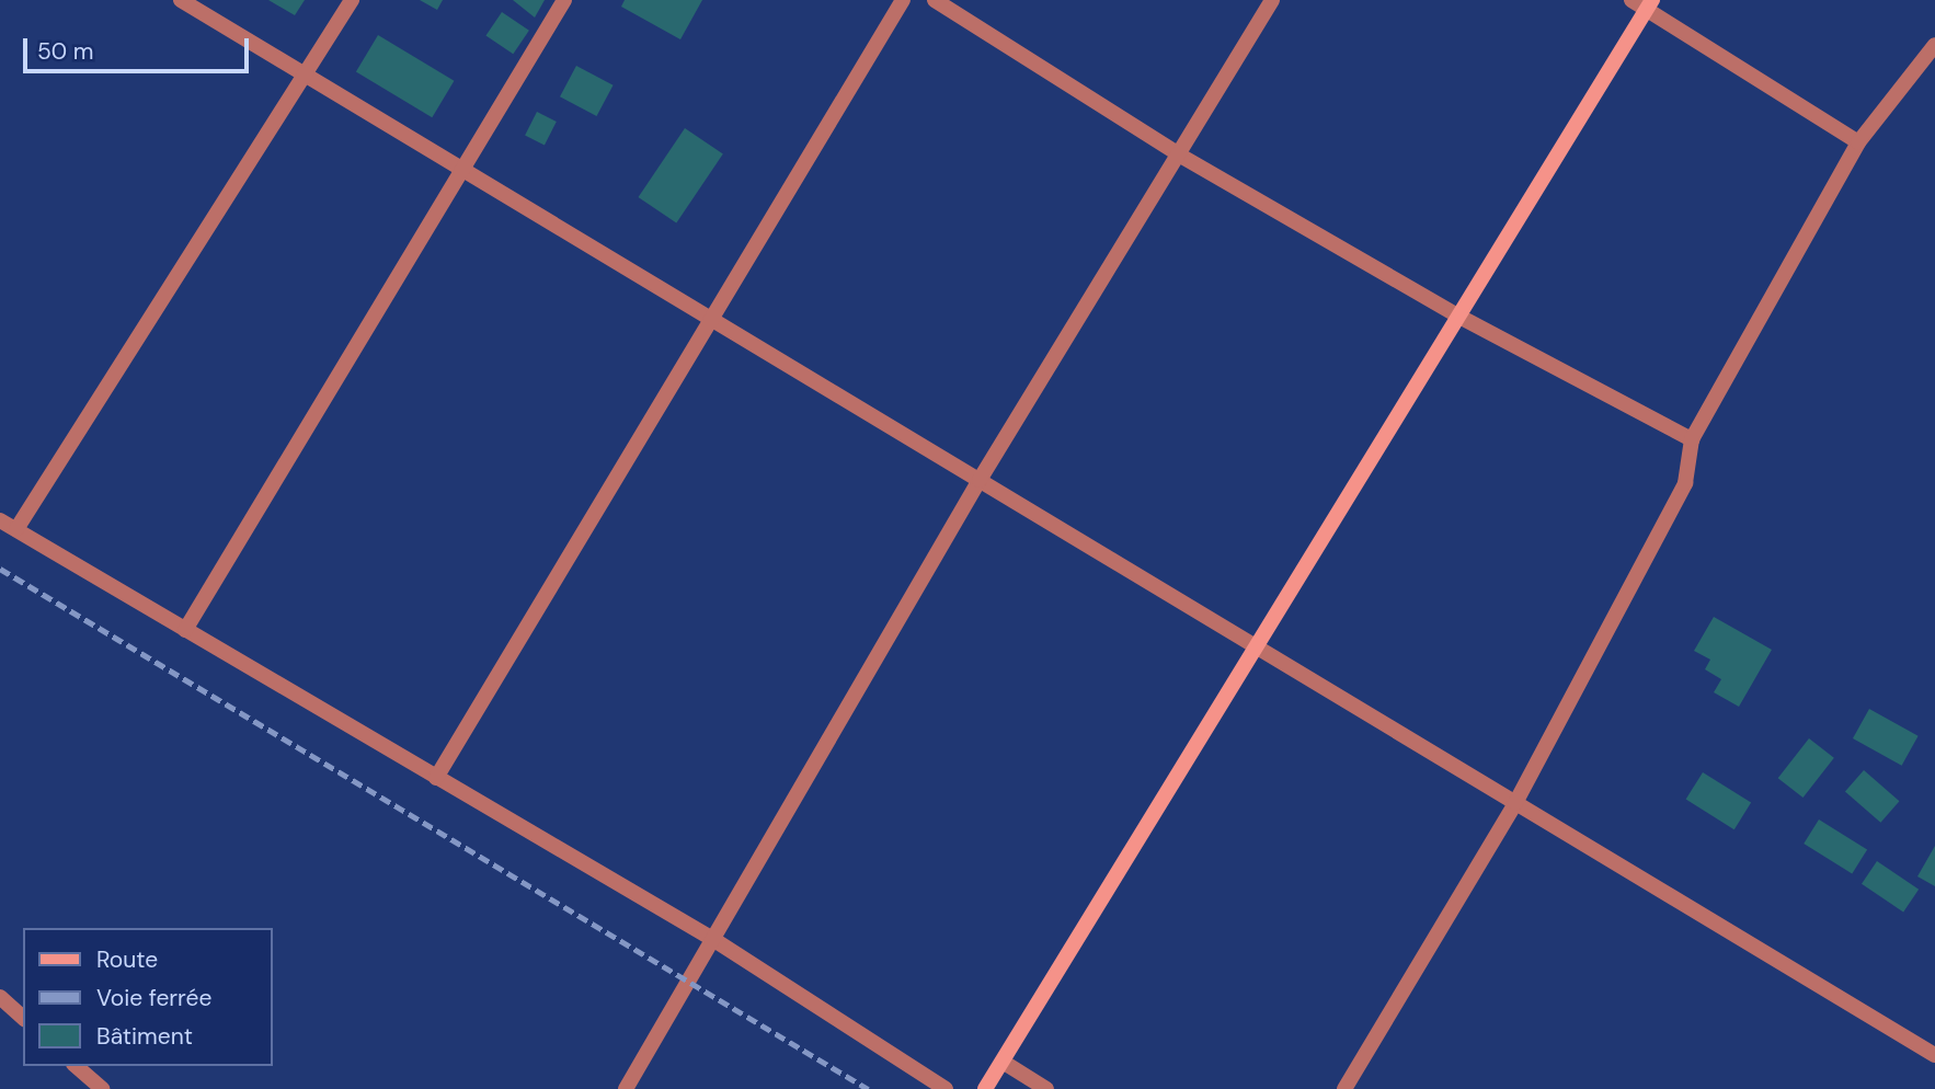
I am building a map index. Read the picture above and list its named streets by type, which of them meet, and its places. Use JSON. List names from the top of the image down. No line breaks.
{"legend":["Route","Voie ferrée","Bâtiment"],"scale_bar":"50 m"}
